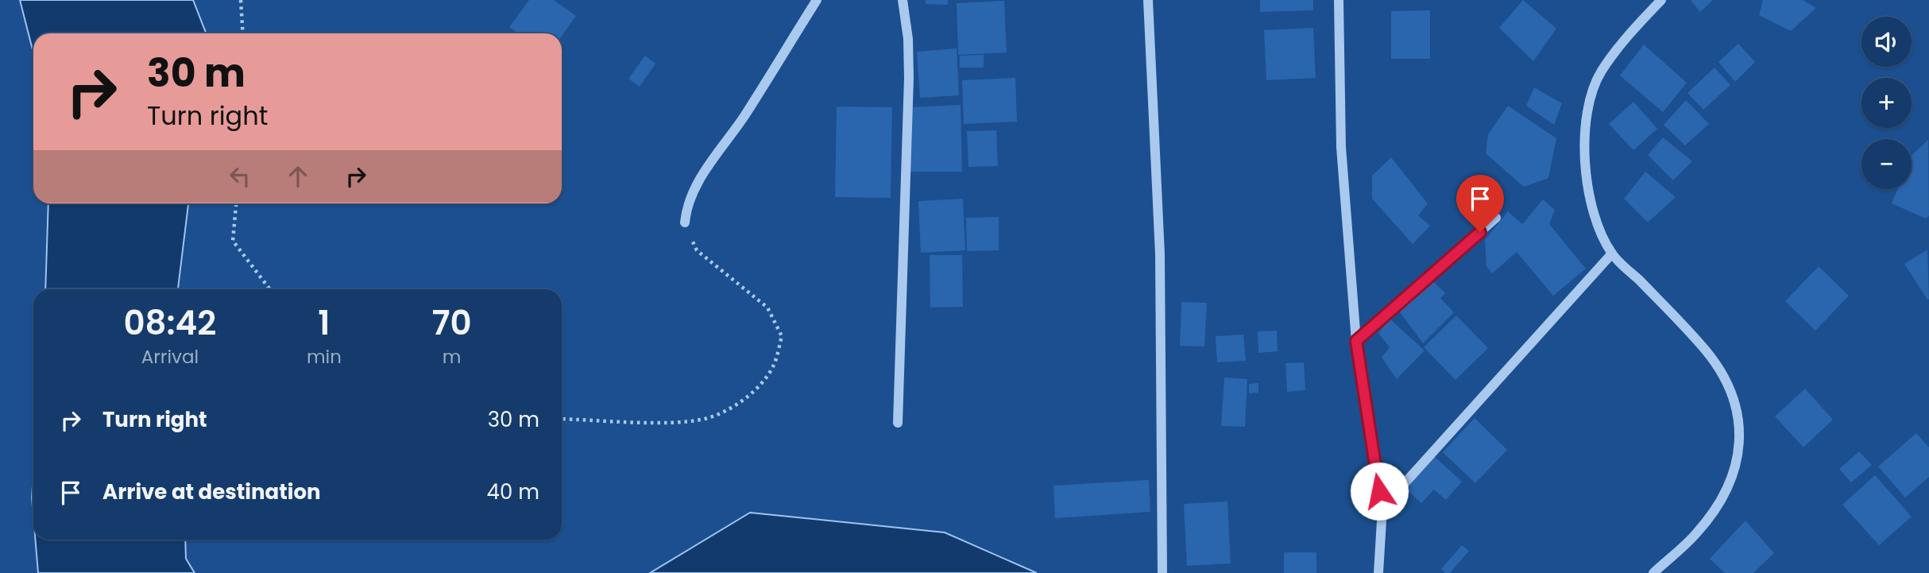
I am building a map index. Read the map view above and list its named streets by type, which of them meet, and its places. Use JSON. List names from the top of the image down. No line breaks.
{"page":{"map_buttons":["+","−"],"turn":["30 m","Turn right"],"eta":["08:42","Arrival","1","min","70","m"],"list":[{"name":"Turn right","value":"30 m"},{"name":"Arrive at destination","value":"40 m"}]}}
